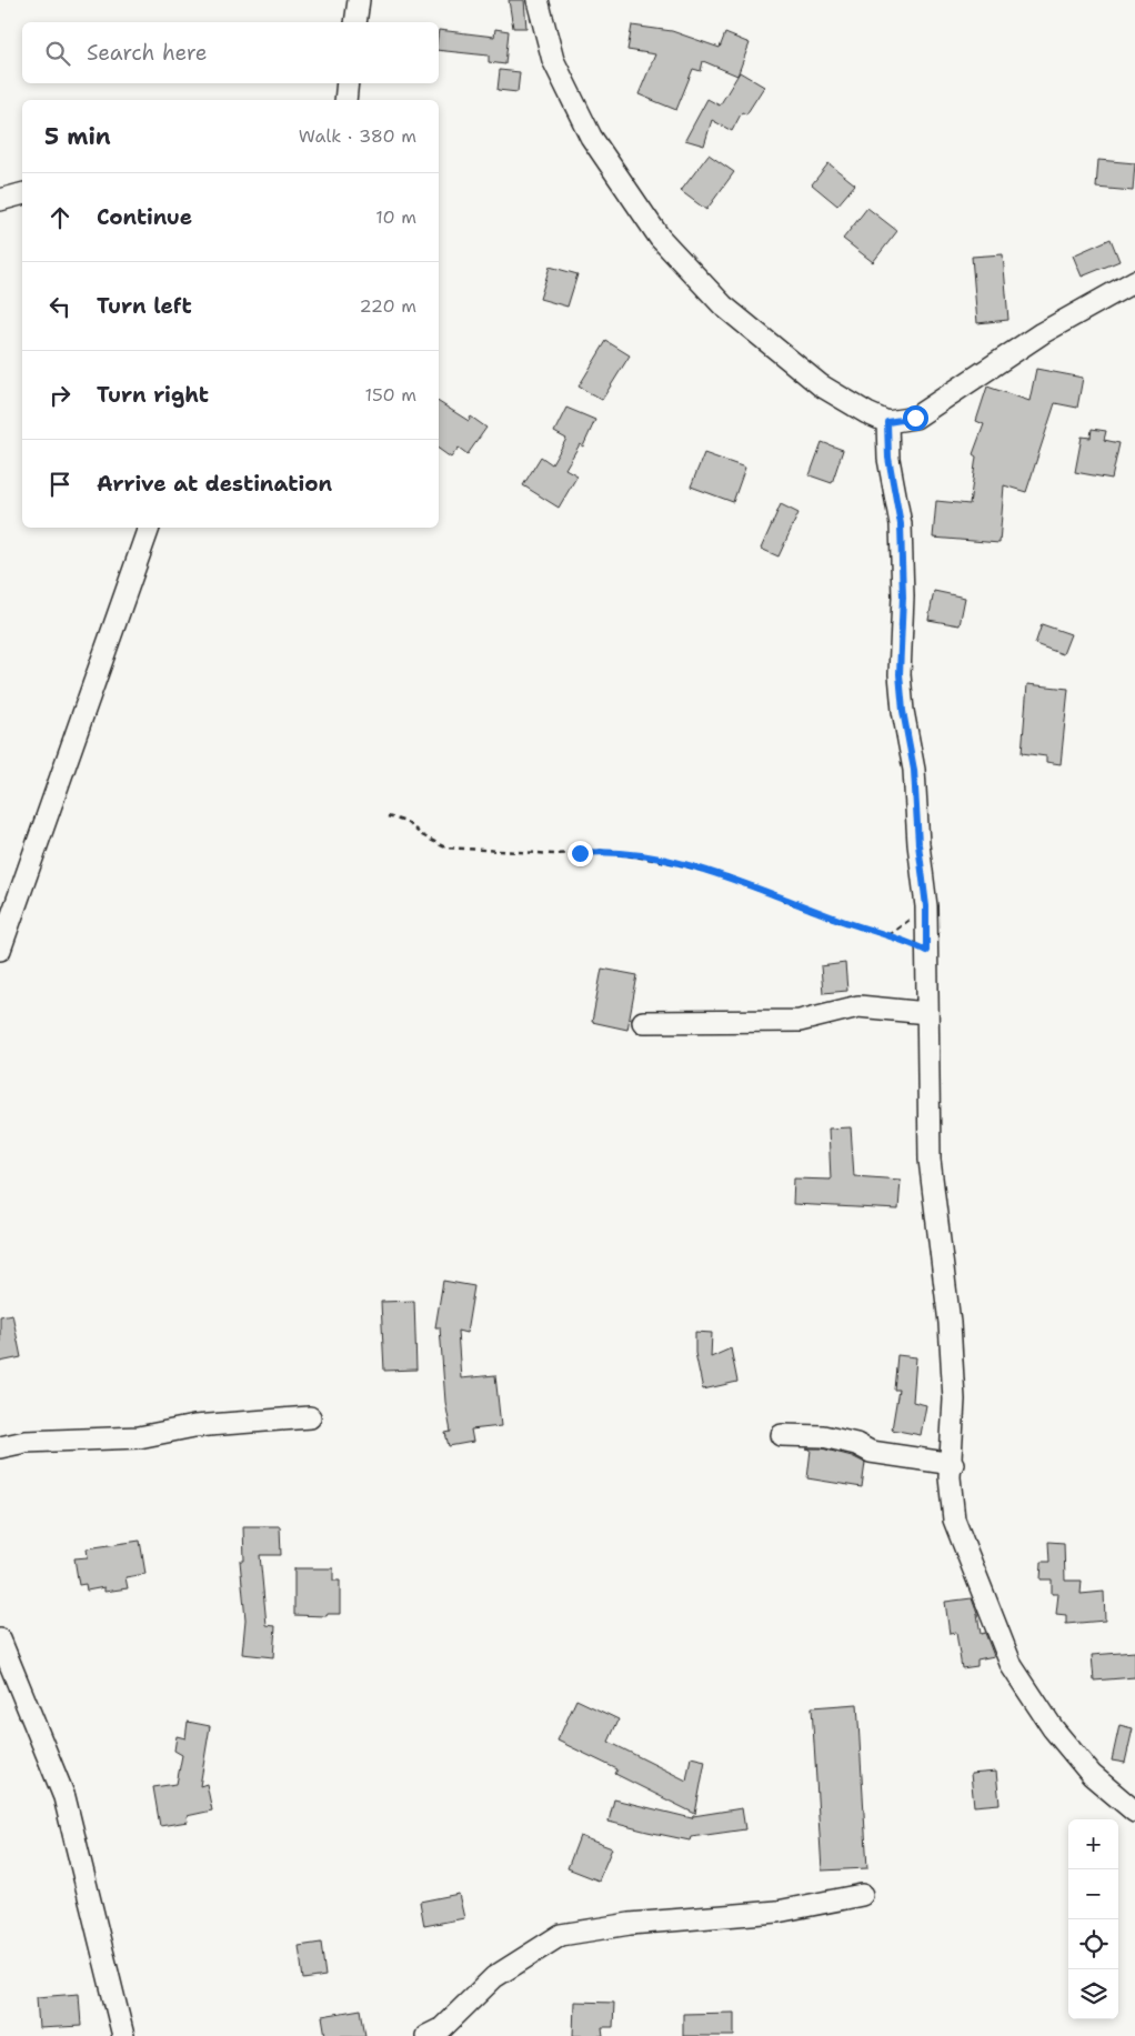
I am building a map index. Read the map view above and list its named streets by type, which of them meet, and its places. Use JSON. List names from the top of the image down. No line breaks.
{"page":{"search":"Search here","heading":["5 min","Walk · 380 m"],"list":[["Continue","10 m"],["Turn left","220 m"],["Turn right","150 m"],"Arrive at destination"],"map_buttons":["+","−"]}}
